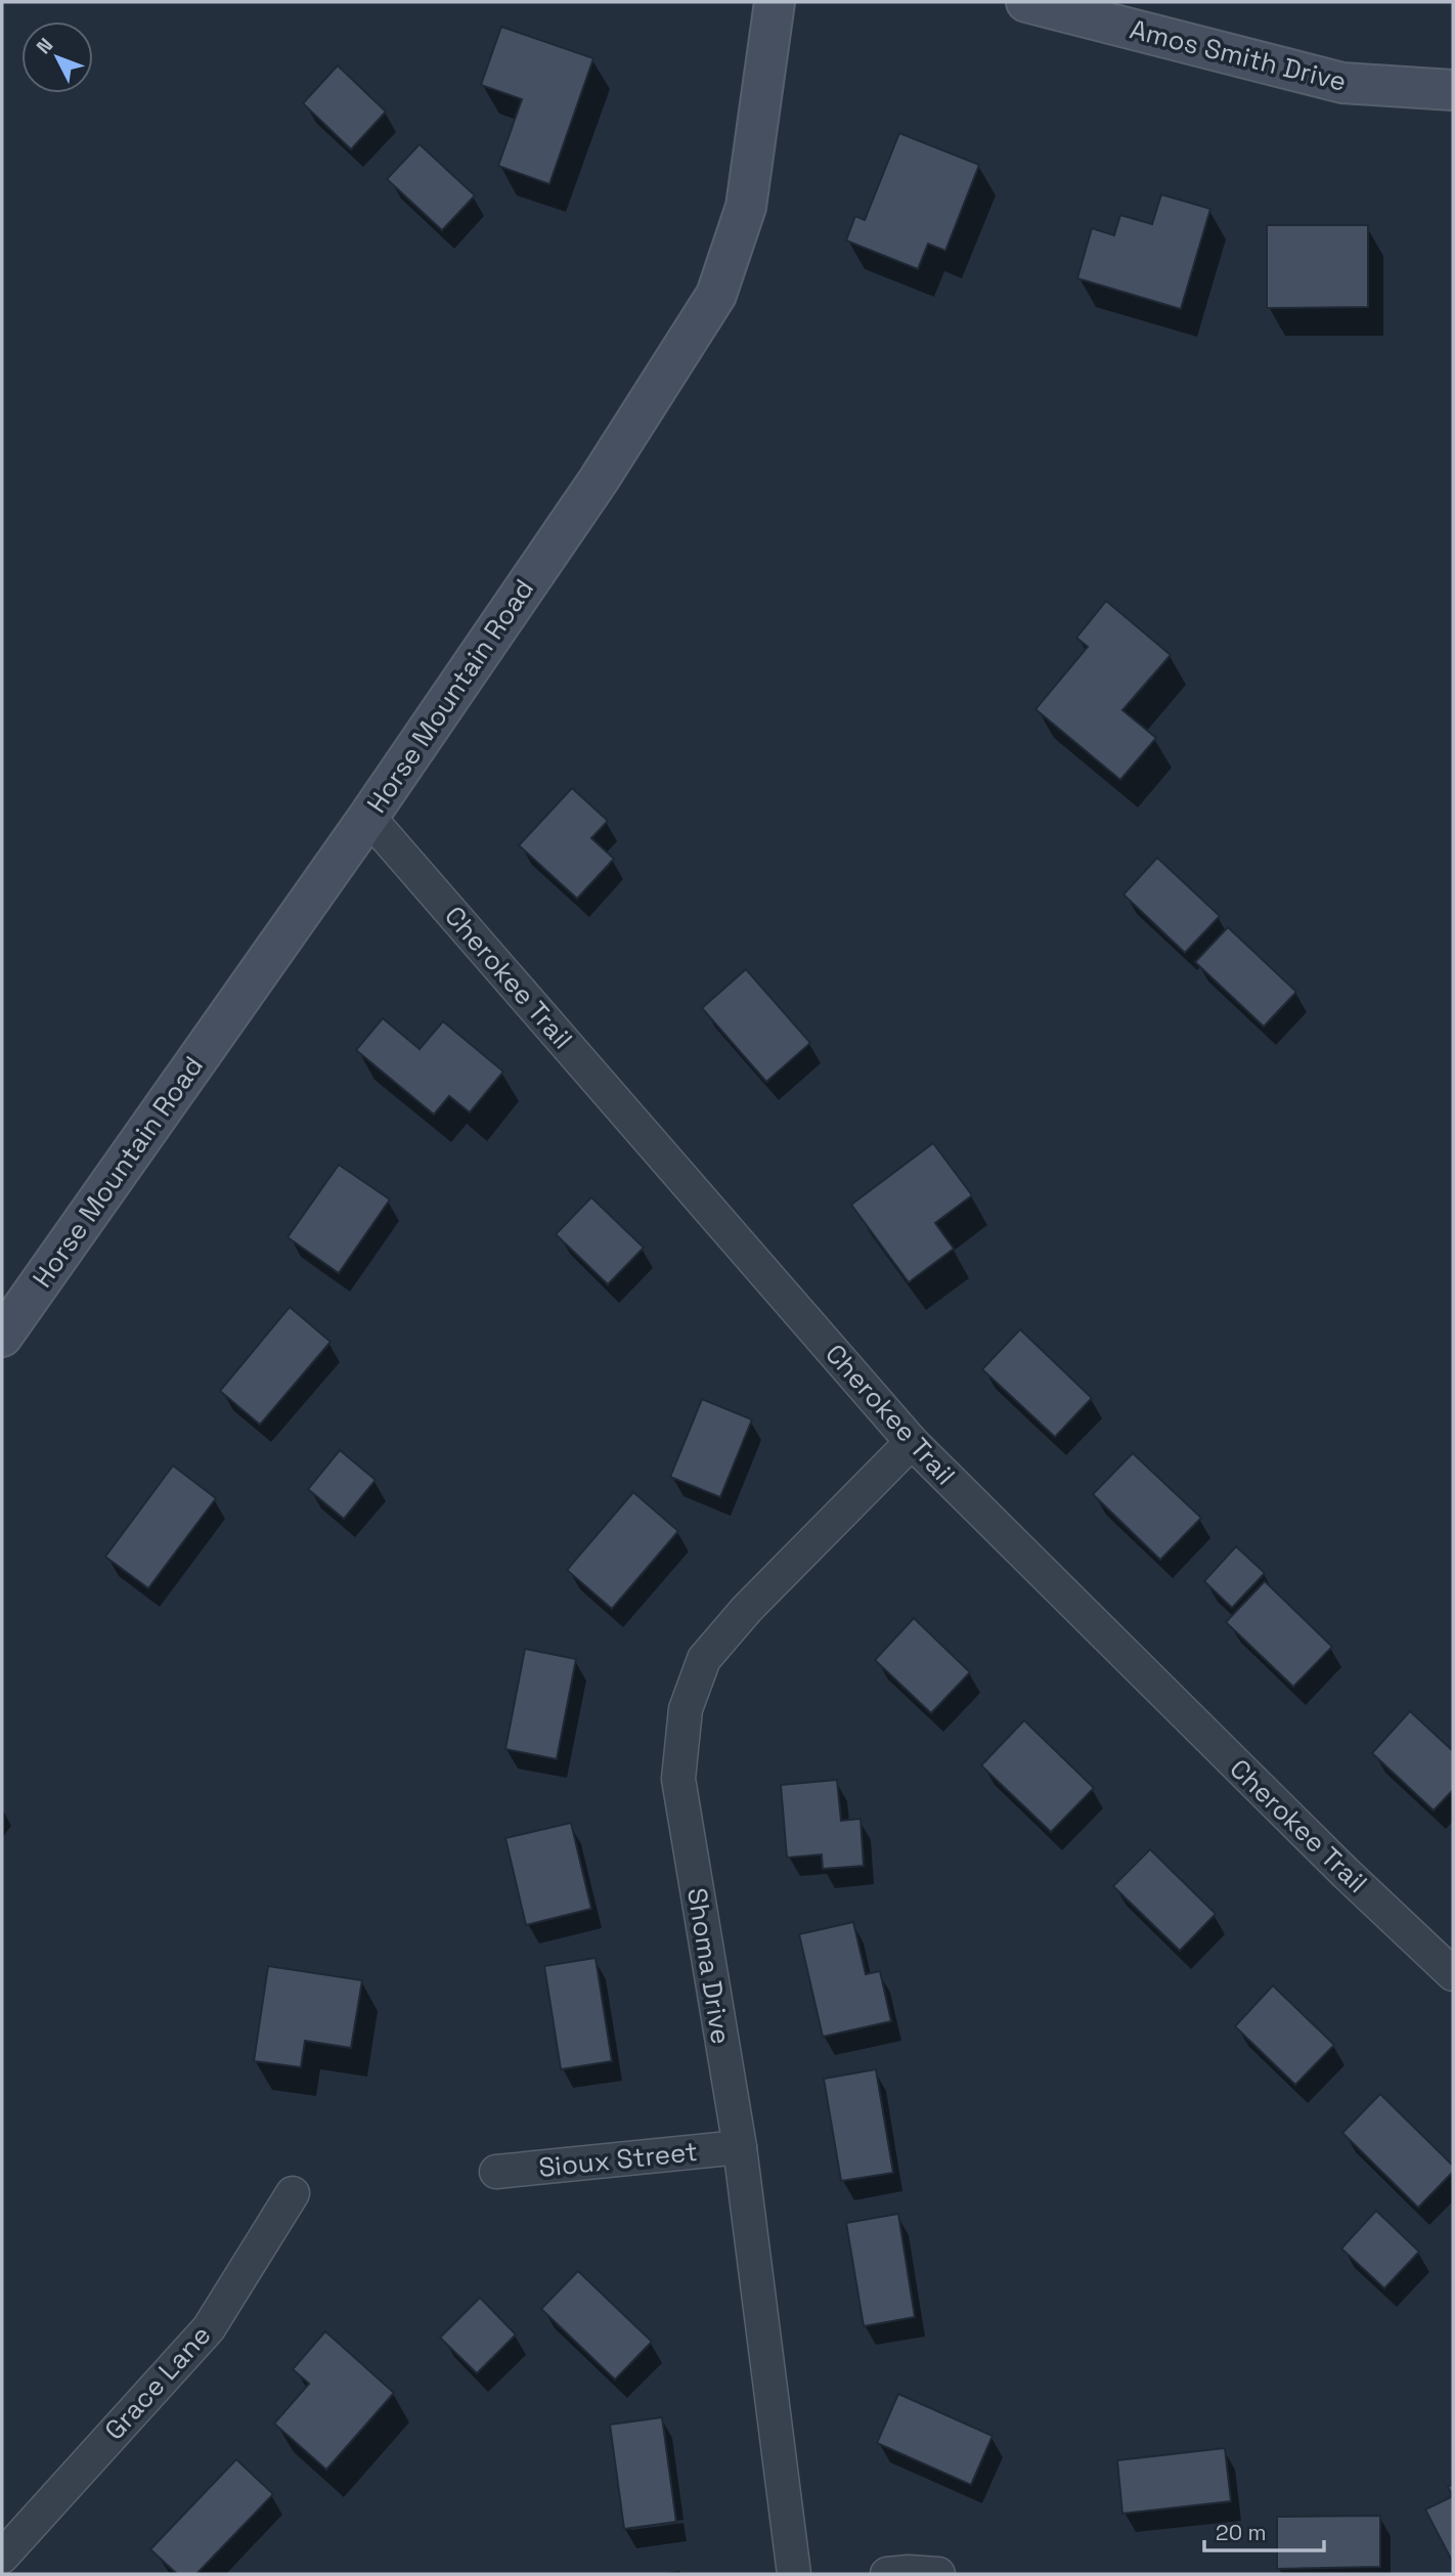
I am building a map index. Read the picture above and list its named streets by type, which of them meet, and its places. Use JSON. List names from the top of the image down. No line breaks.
{"streets":{"street":["Amos Smith Drive","Horse Mountain Road","Cherokee Trail","Shoma Drive","Sioux Street","Grace Lane"]},"crossings":[["Horse Mountain Road","Cherokee Trail"],["Cherokee Trail","Shoma Drive"],["Shoma Drive","Sioux Street"]],"scale_bar":"20 m","north":"top left"}
